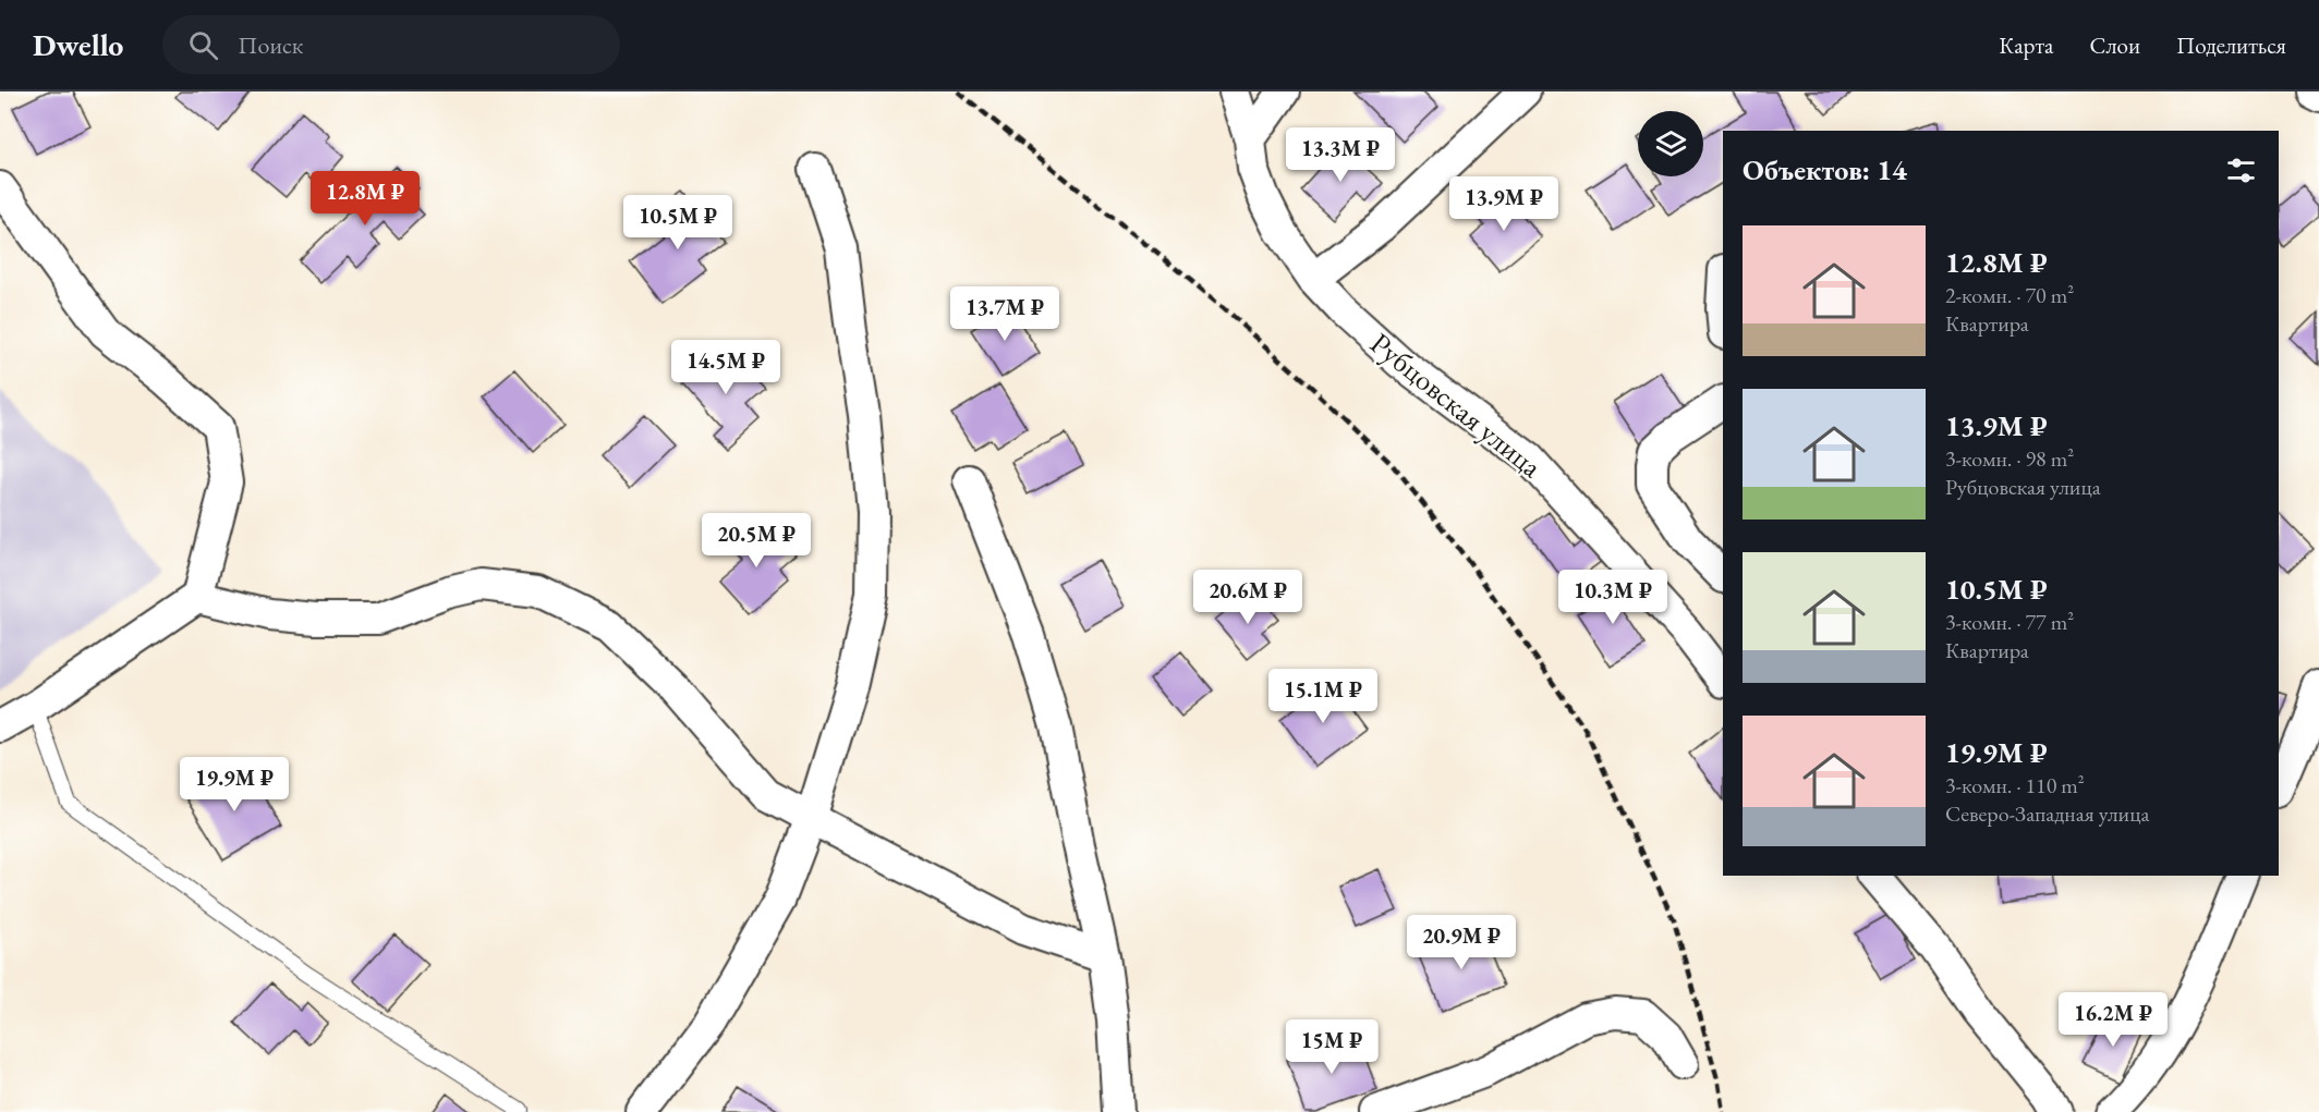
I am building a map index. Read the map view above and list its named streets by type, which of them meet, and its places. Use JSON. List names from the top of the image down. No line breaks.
{"streets":{"street":["Рубцовская улица"]},"page":{"header":"Dwello","search":"Поиск","nav":["Карта","Слои","Поделиться"],"price":["13.3M ₽","12.8M ₽","13.9M ₽","10.5M ₽","13.7M ₽","14.5M ₽","20.5M ₽","20.6M ₽","10.3M ₽","15.1M ₽","19.9M ₽","20.9M ₽","16.2M ₽","15M ₽"],"heading":"Объектов: 14","list":[{"name":"12.8M ₽","note":"2-комн. · 70 m² · Квартира"},{"name":"13.9M ₽","note":"3-комн. · 98 m² · Рубцовская улица"},{"name":"10.5M ₽","note":"3-комн. · 77 m² · Квартира"},{"name":"19.9M ₽","note":"3-комн. · 110 m² · Северо-Западная улица"}]}}
